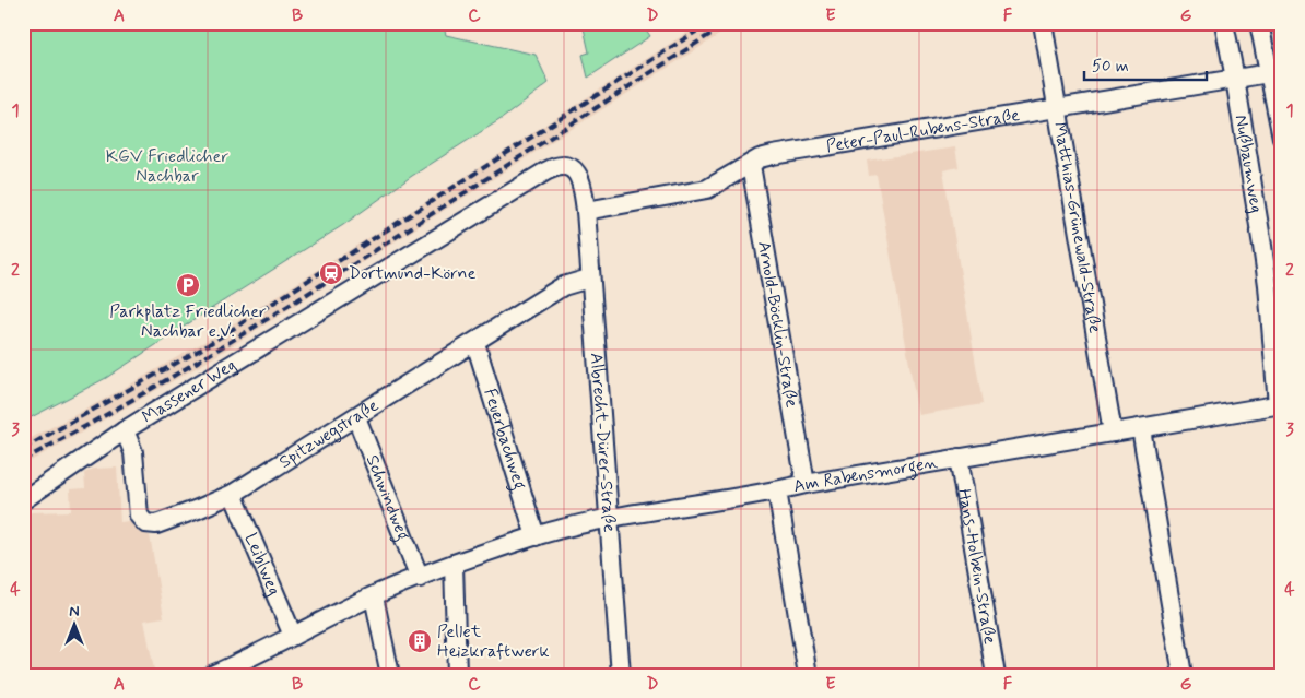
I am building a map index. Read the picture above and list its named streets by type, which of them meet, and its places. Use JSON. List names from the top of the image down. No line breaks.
{"streets":{"street":["Peter-Paul-Rubens-Straße","Nußbaumweg","Matthias-Grünewald-Straße","Arnold-Böcklin-Straße","Massener Weg","Spitzwegstraße","Feuerbachweg","Albrecht-Dürer-Straße","Am Rabensmorgen","Schwindweg","Leiblweg","Hans-Holbein-Straße"]},"crossings":[["Peter-Paul-Rubens-Straße","Nußbaumweg"],["Peter-Paul-Rubens-Straße","Matthias-Grünewald-Straße"],["Peter-Paul-Rubens-Straße","Arnold-Böcklin-Straße"],["Peter-Paul-Rubens-Straße","Massener Weg"],["Peter-Paul-Rubens-Straße","Albrecht-Dürer-Straße"],["Nußbaumweg","Am Rabensmorgen"],["Matthias-Grünewald-Straße","Am Rabensmorgen"],["Arnold-Böcklin-Straße","Am Rabensmorgen"],["Massener Weg","Spitzwegstraße"],["Massener Weg","Albrecht-Dürer-Straße"],["Spitzwegstraße","Feuerbachweg"],["Spitzwegstraße","Albrecht-Dürer-Straße"],["Spitzwegstraße","Schwindweg"],["Spitzwegstraße","Leiblweg"],["Feuerbachweg","Am Rabensmorgen"],["Albrecht-Dürer-Straße","Am Rabensmorgen"],["Am Rabensmorgen","Schwindweg"],["Am Rabensmorgen","Leiblweg"],["Am Rabensmorgen","Hans-Holbein-Straße"]],"parks":["KGV Friedlicher Nachbar"],"places":{"station":["Dortmund-Körne"],"parking":["Parkplatz Friedlicher Nachbar e.V."],"building":["Pellet Heizkraftwerk"]},"scale_bar":"50 m","north":"top","grid":{"columns":["A","B","C","D","E","F","G"],"rows":["1","2","3","4"]}}
